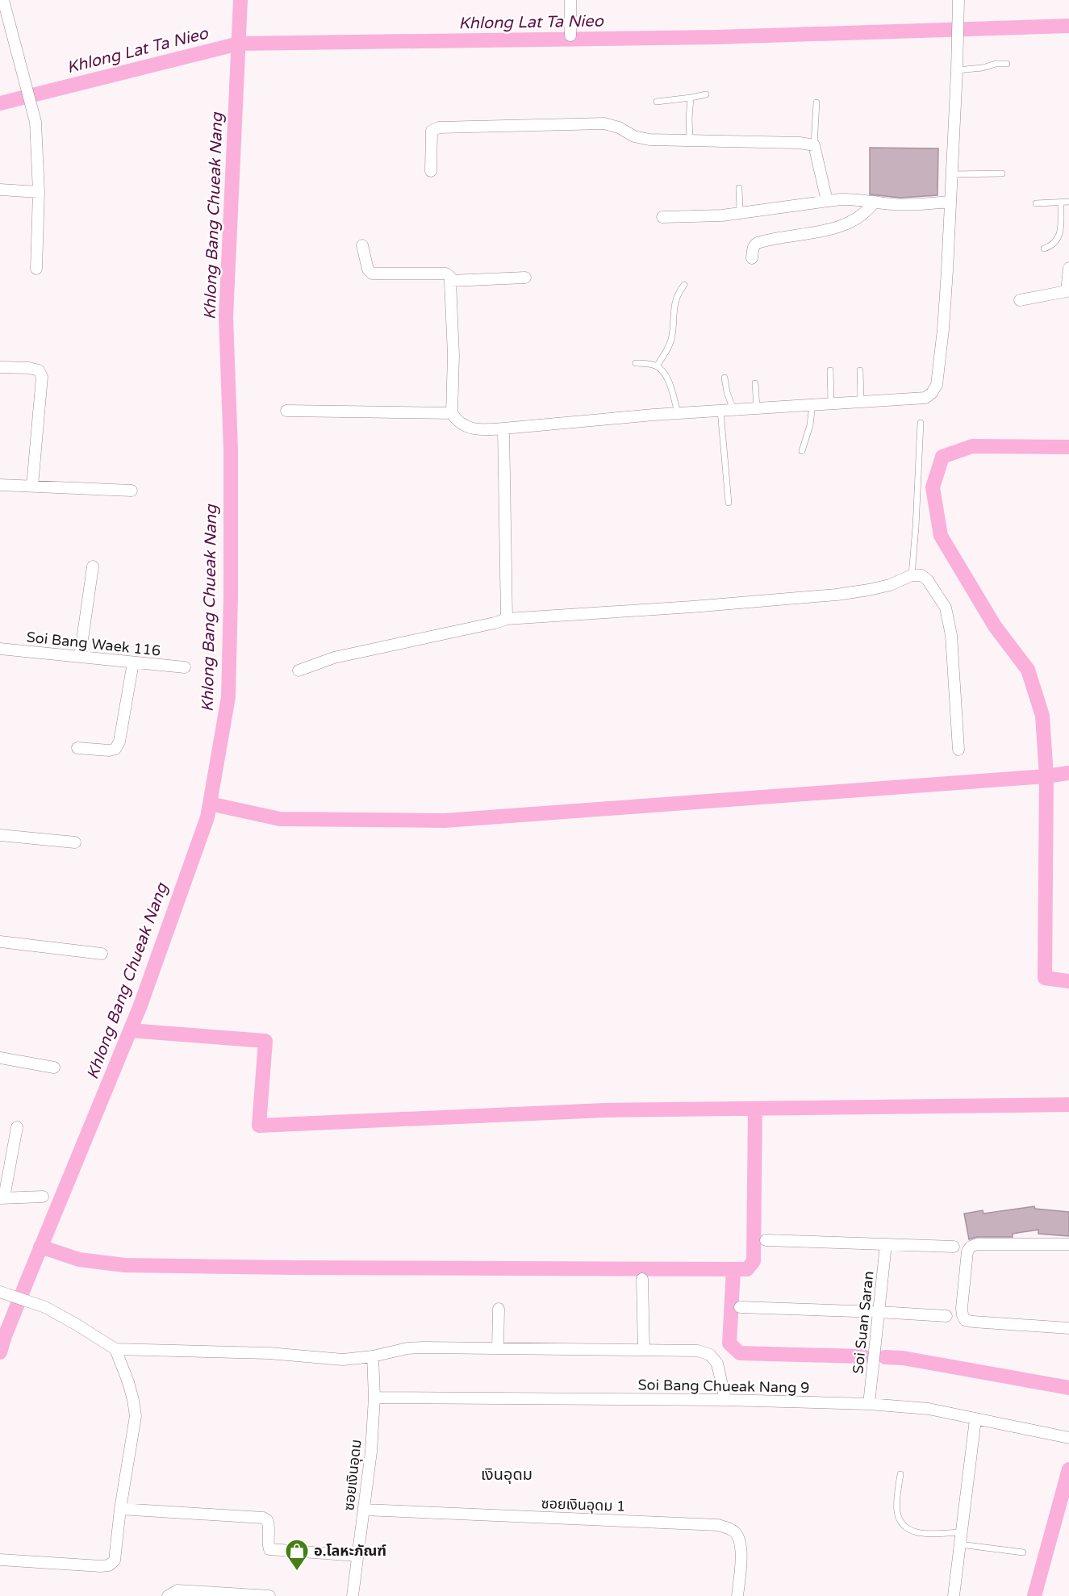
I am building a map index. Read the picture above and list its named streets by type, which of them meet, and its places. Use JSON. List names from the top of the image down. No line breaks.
{"streets":{"street":["Soi Bang Waek 116","Soi Suan Saran","Soi Bang Chueak Nang 9","ซอยเงินอุดม","ซอยเงินอุดม 1"]},"crossings":[["Soi Suan Saran","Soi Bang Chueak Nang 9"],["Soi Bang Chueak Nang 9","ซอยเงินอุดม"],["ซอยเงินอุดม","ซอยเงินอุดม 1"]],"districts":["เงินอุดม"],"water":["Khlong Lat Ta Nieo","Khlong Bang Chueak Nang"],"places":{"shop":["อ.โลหะภัณฑ์"]}}
